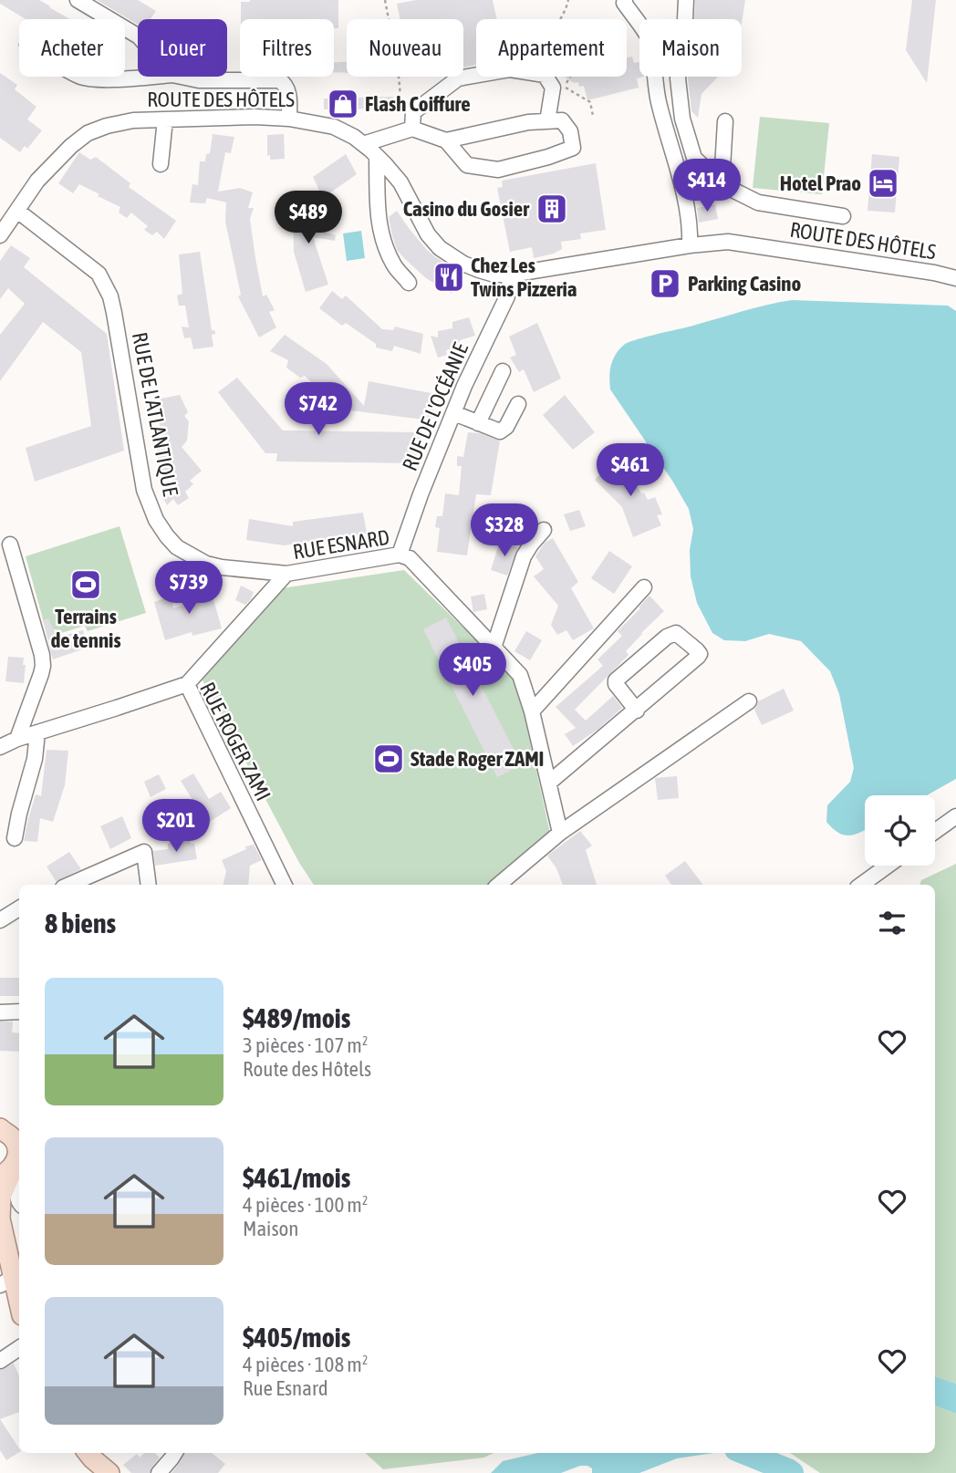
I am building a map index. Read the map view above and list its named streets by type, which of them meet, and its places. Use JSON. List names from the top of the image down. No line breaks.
{"streets":{"street":["ROUTE DES HÔTELS","RUE DE L'OCÉANIE","RUE DE L'ATLANTIQUE","RUE ESNARD","RUE ROGER ZAMI"]},"crossings":[["ROUTE DES HÔTELS","RUE DE L'OCÉANIE"],["ROUTE DES HÔTELS","RUE DE L'ATLANTIQUE"],["RUE DE L'OCÉANIE","RUE ESNARD"],["RUE DE L'ATLANTIQUE","RUE ESNARD"],["RUE ESNARD","RUE ROGER ZAMI"]],"places":{"shop":["Flash Coiffure"],"hotel":["Hotel Prao"],"building":["Casino du Gosier"],"restaurant":["Chez Les Twins Pizzeria"],"parking":["Parking Casino"],"sports":["Terrains de tennis","Stade Roger ZAMI"]},"page":{"chip":["Acheter","Louer","Filtres","Nouveau","Appartement","Maison"],"price":["$414","$489","$742","$461","$328","$739","$405","$201"],"heading":"8 biens","list":[{"name":"$489/mois","note":"3 pièces · 107 m² · Route des Hôtels"},{"name":"$461/mois","note":"4 pièces · 100 m² · Maison"},{"name":"$405/mois","note":"4 pièces · 108 m² · Rue Esnard"}]}}
